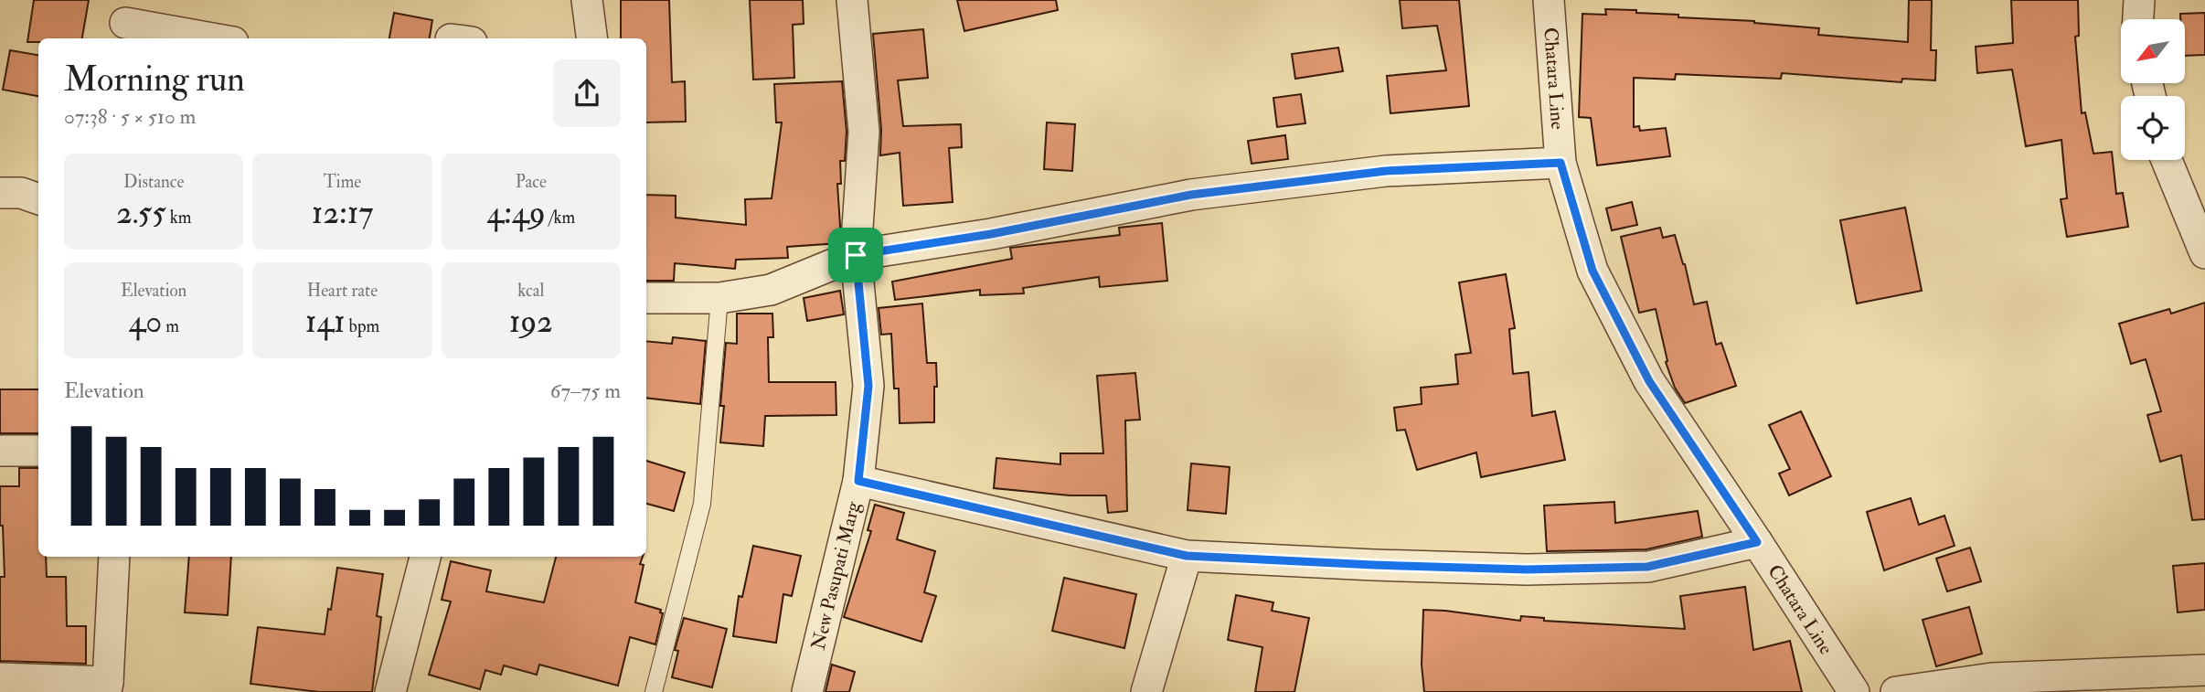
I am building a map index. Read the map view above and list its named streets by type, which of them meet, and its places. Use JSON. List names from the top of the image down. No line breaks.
{"streets":{"street":["Chatara Line","New Pasupati Marg"]},"north":"bottom left","page":{"heading":["Morning run","07:38 · 5 × 510 m"],"stats":[["Distance","2.55 km"],["Time","12:17"],["Pace","4:49 /km"],["Elevation","40 m"],["Heart rate","141 bpm"],["kcal","192"]],"chart":["Elevation","67–75 m"]}}
